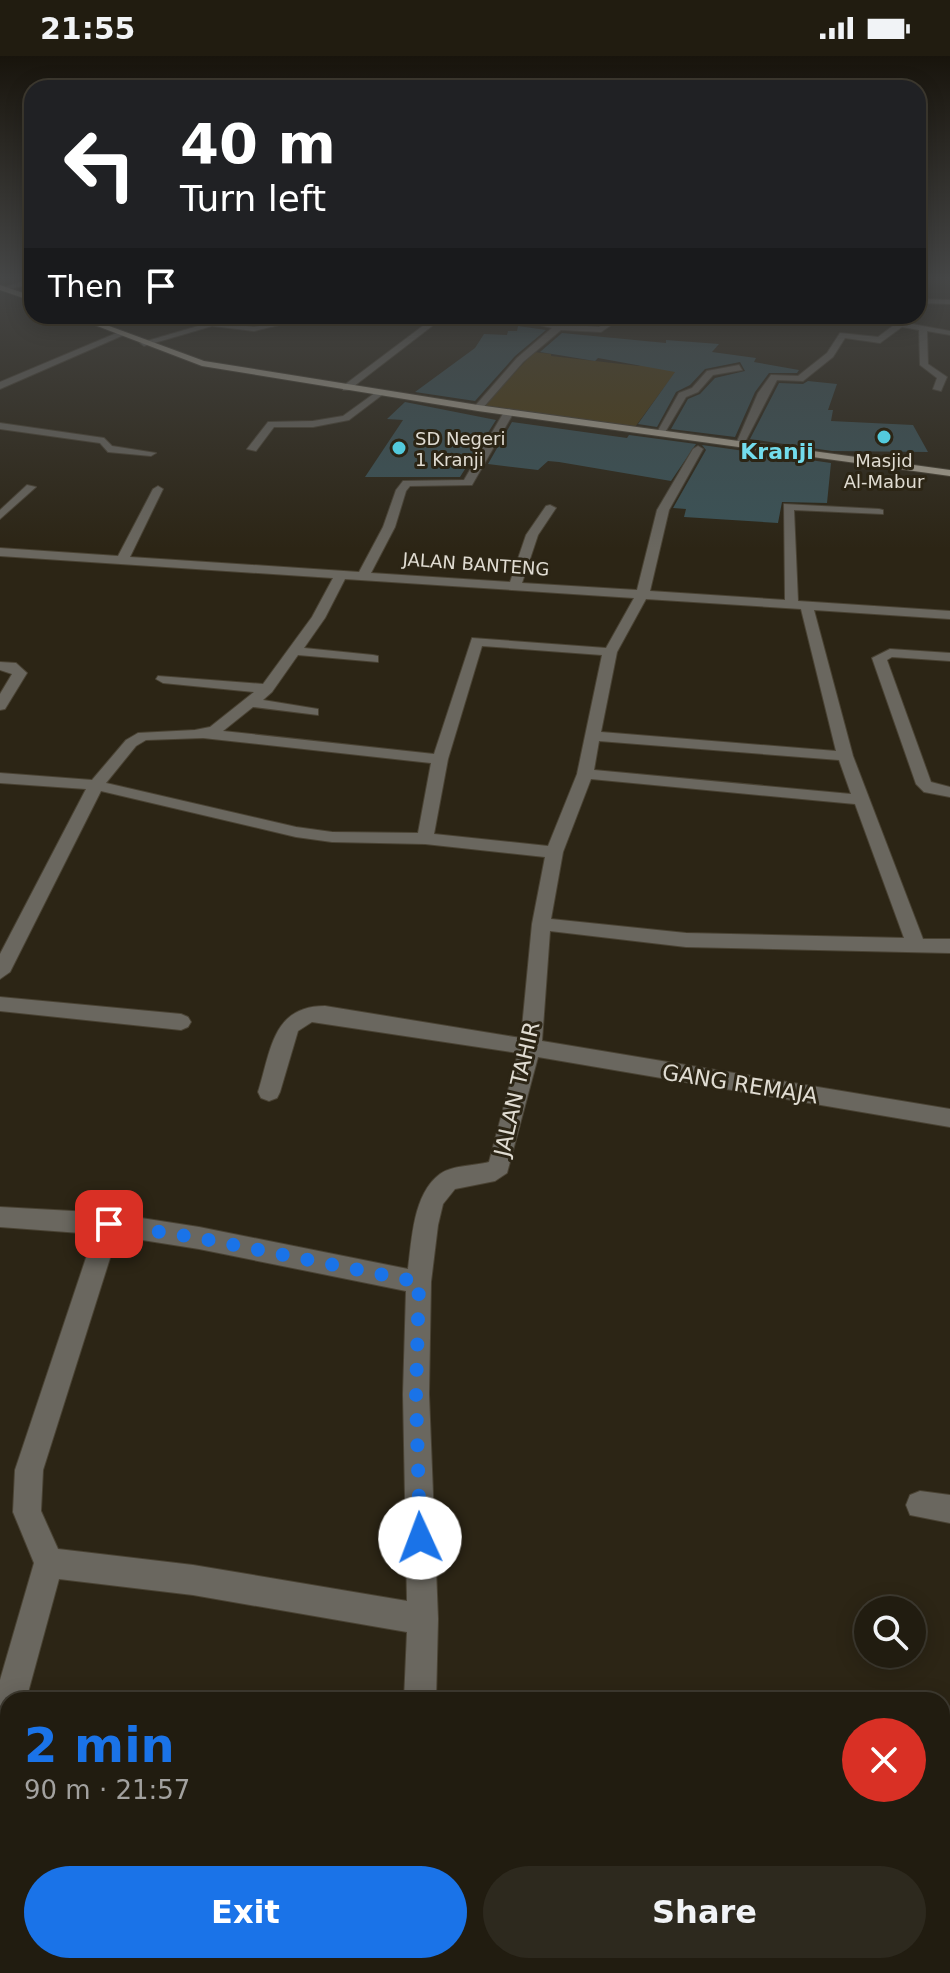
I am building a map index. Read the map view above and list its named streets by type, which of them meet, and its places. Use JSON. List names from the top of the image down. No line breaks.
{"streets":{"street":["JALAN BANTENG","GANG REMAJA","JALAN TAHIR"]},"crossings":[["JALAN BANTENG","JALAN TAHIR"],["GANG REMAJA","JALAN TAHIR"]],"districts":["Kranji"],"places":["Masjid Al-Mabur","SD Negeri 1 Kranji"],"page":{"status":"21:55","turn":["40 m","Turn left"],"then":"Then","heading":["2 min","90 m · 21:57"],"buttons":["Exit","Share"]}}
